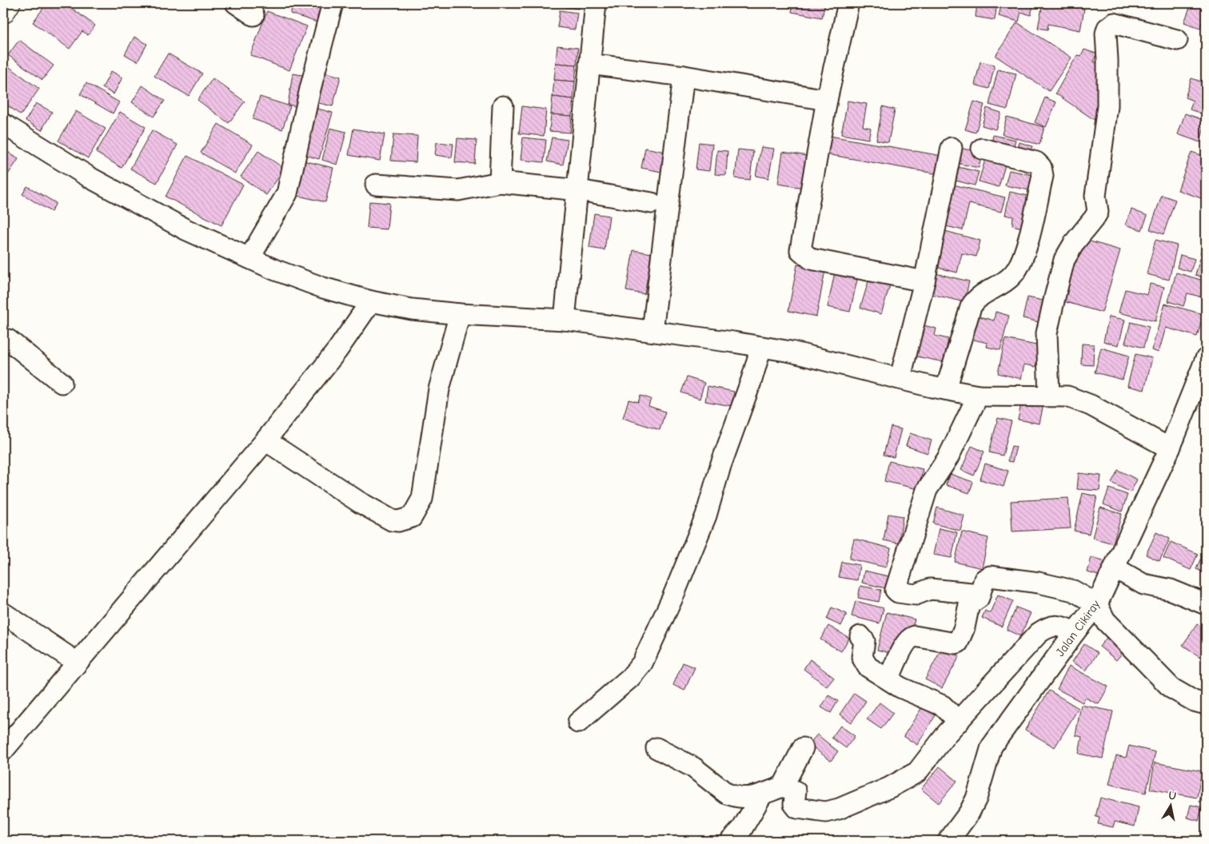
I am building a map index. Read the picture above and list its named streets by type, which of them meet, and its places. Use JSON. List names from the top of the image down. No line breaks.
{"streets":{"street":["Jalan Cikiray"]},"north":"top"}
